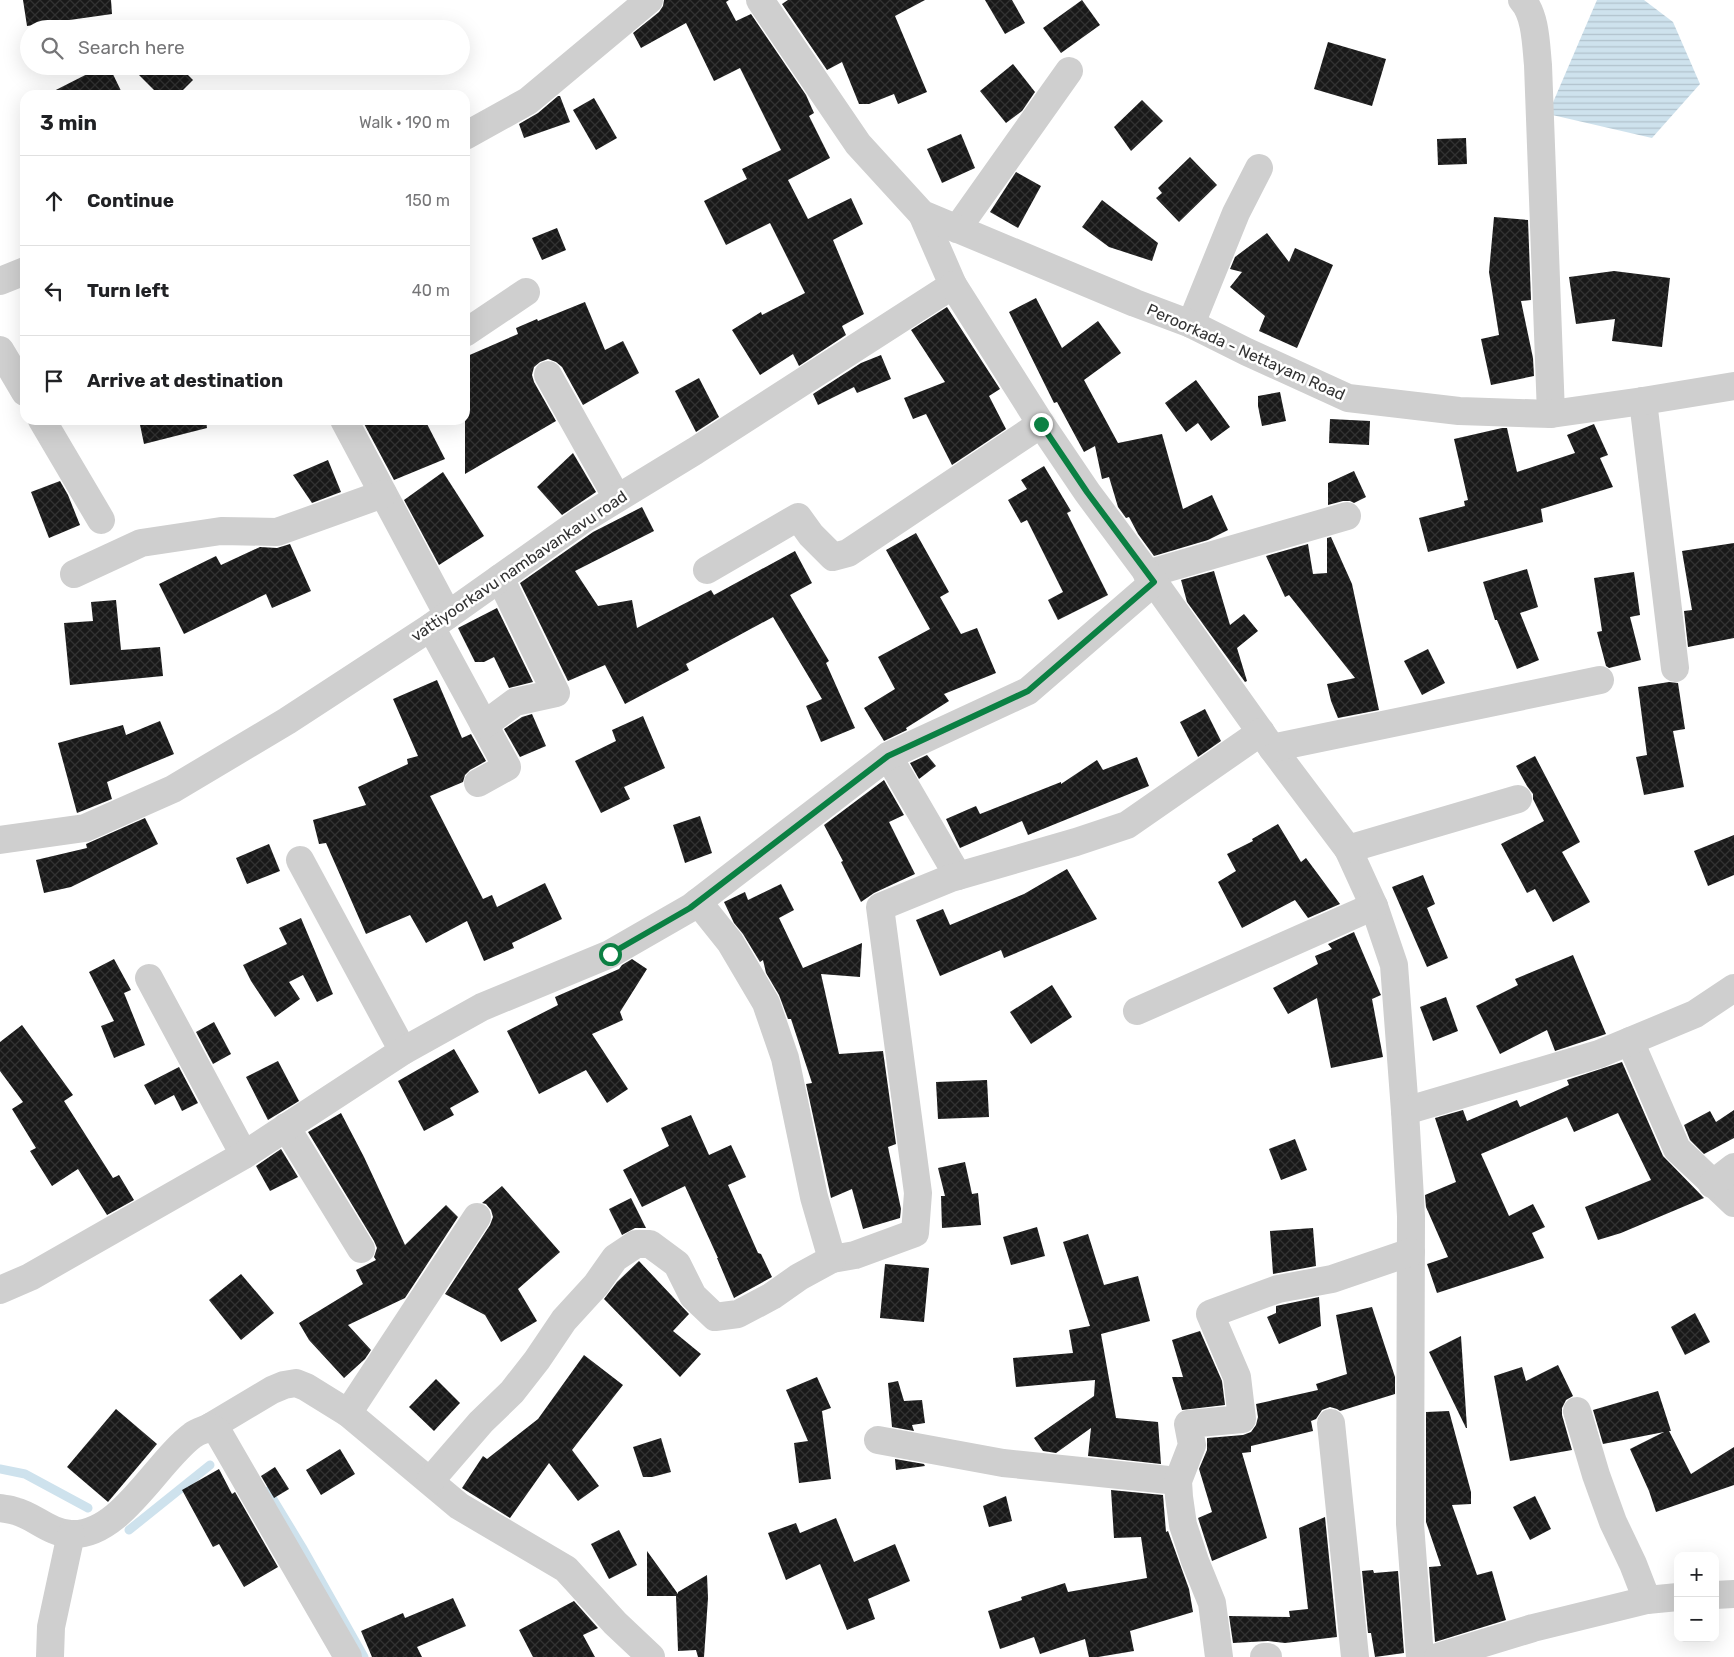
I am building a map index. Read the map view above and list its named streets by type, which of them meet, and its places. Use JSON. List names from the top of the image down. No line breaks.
{"streets":{"street":["Peroorkada - Nettayam Road","vattiyoorkavu nambavankavu road"]},"page":{"search":"Search here","heading":["3 min","Walk · 190 m"],"list":[["Continue","150 m"],["Turn left","40 m"],"Arrive at destination"],"map_buttons":["+","−"]}}
